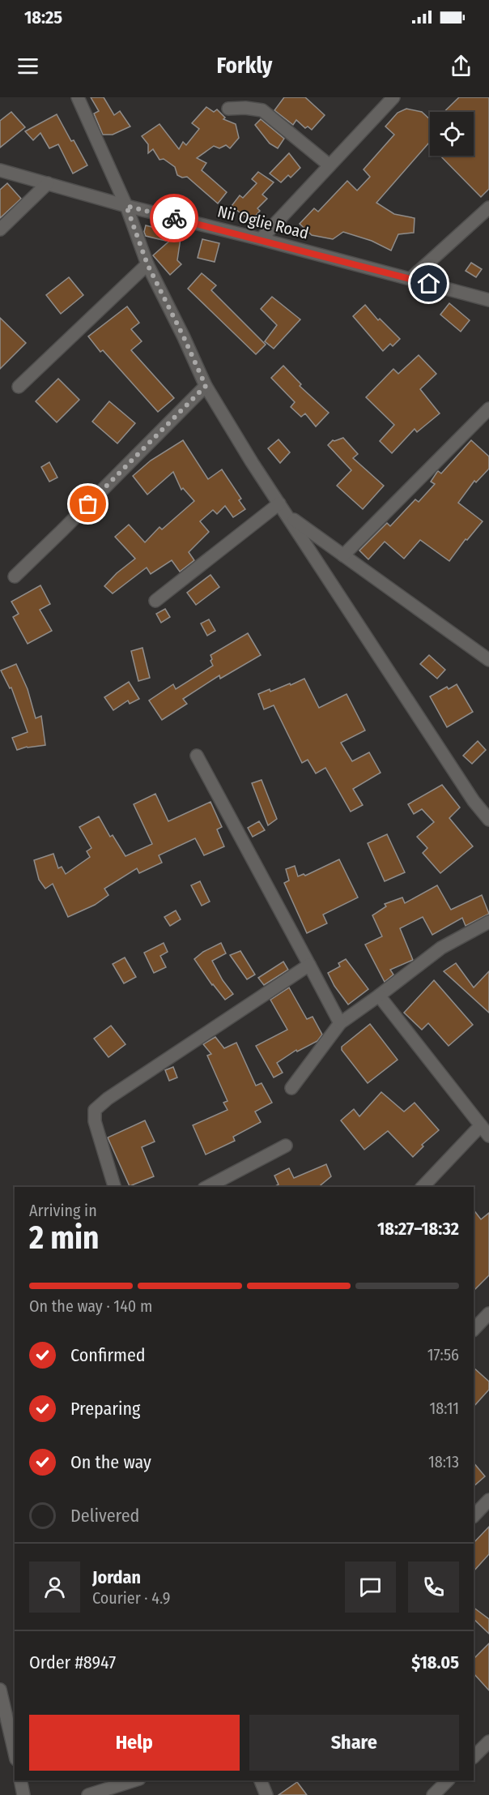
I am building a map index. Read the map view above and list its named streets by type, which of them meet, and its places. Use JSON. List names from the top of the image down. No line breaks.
{"streets":{"street":["Nii Oglie Road"]},"page":{"status":"18:25","header":"Forkly","heading":["2 min","Arriving in","18:27–18:32"],"panel":["Jordan","Courier · 4.9","Order #8947","$18.05"],"bar":"On the way · 140 m","list":[["Confirmed","17:56"],["Preparing","18:11"],["On the way","18:13"],"Delivered"],"buttons":["Help","Share"]}}
